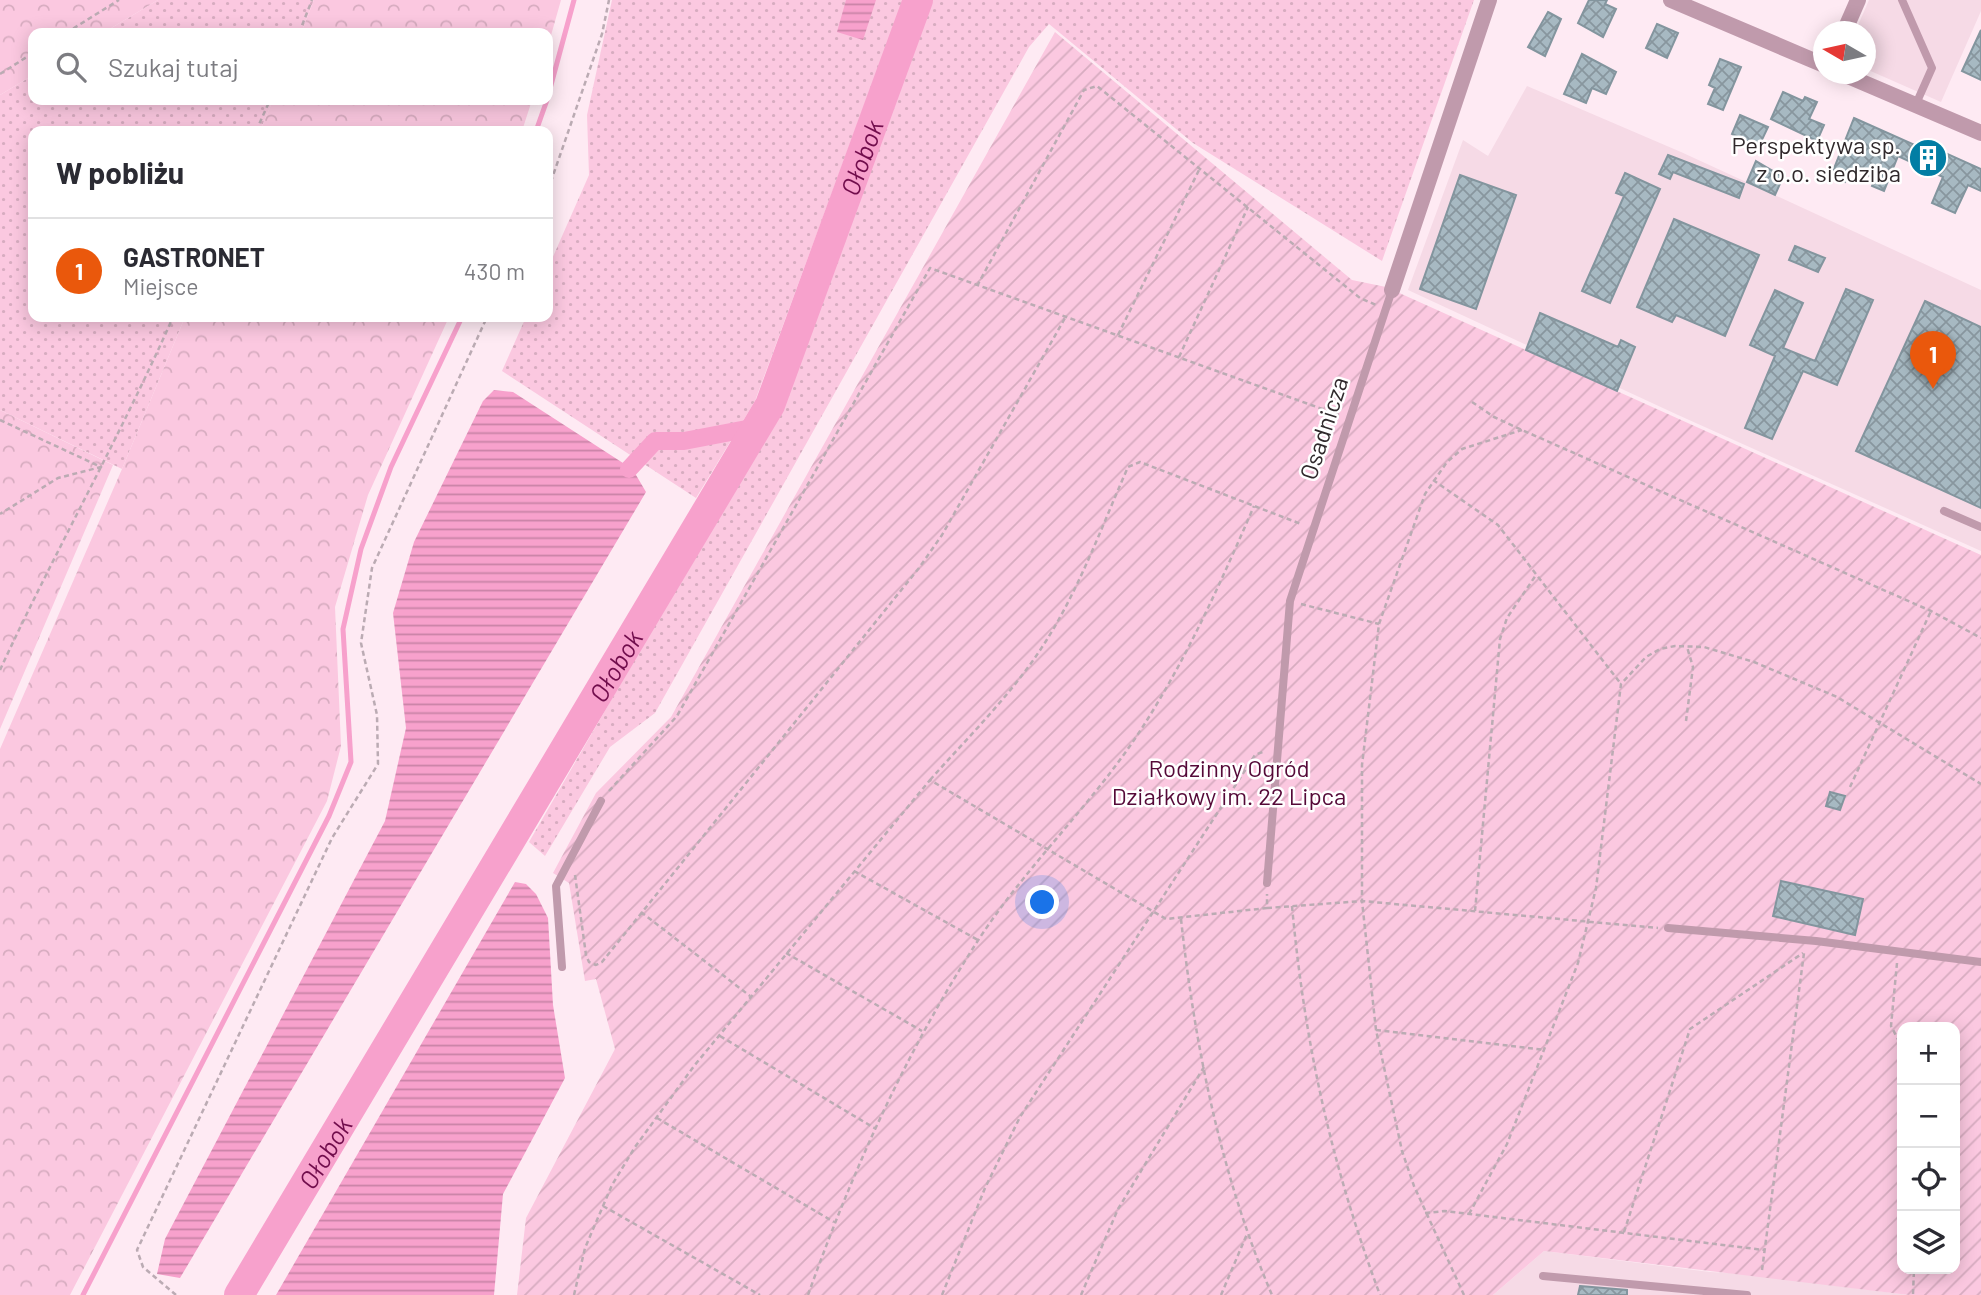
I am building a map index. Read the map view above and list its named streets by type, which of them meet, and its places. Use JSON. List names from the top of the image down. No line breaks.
{"streets":{"street":["Osadnicza"]},"water":["Ołobok"],"parks":["Rodzinny Ogród Działkowy im. 22 Lipca"],"places":{"building":["Perspektywa sp. z o.o. siedziba"]},"north":"left","page":{"search":"Szukaj tutaj","heading":"W pobliżu","list":[{"mark":"1","name":"GASTRONET","note":"Miejsce","value":"430 m"}],"pins":"1","map_buttons":["+","−"]}}
